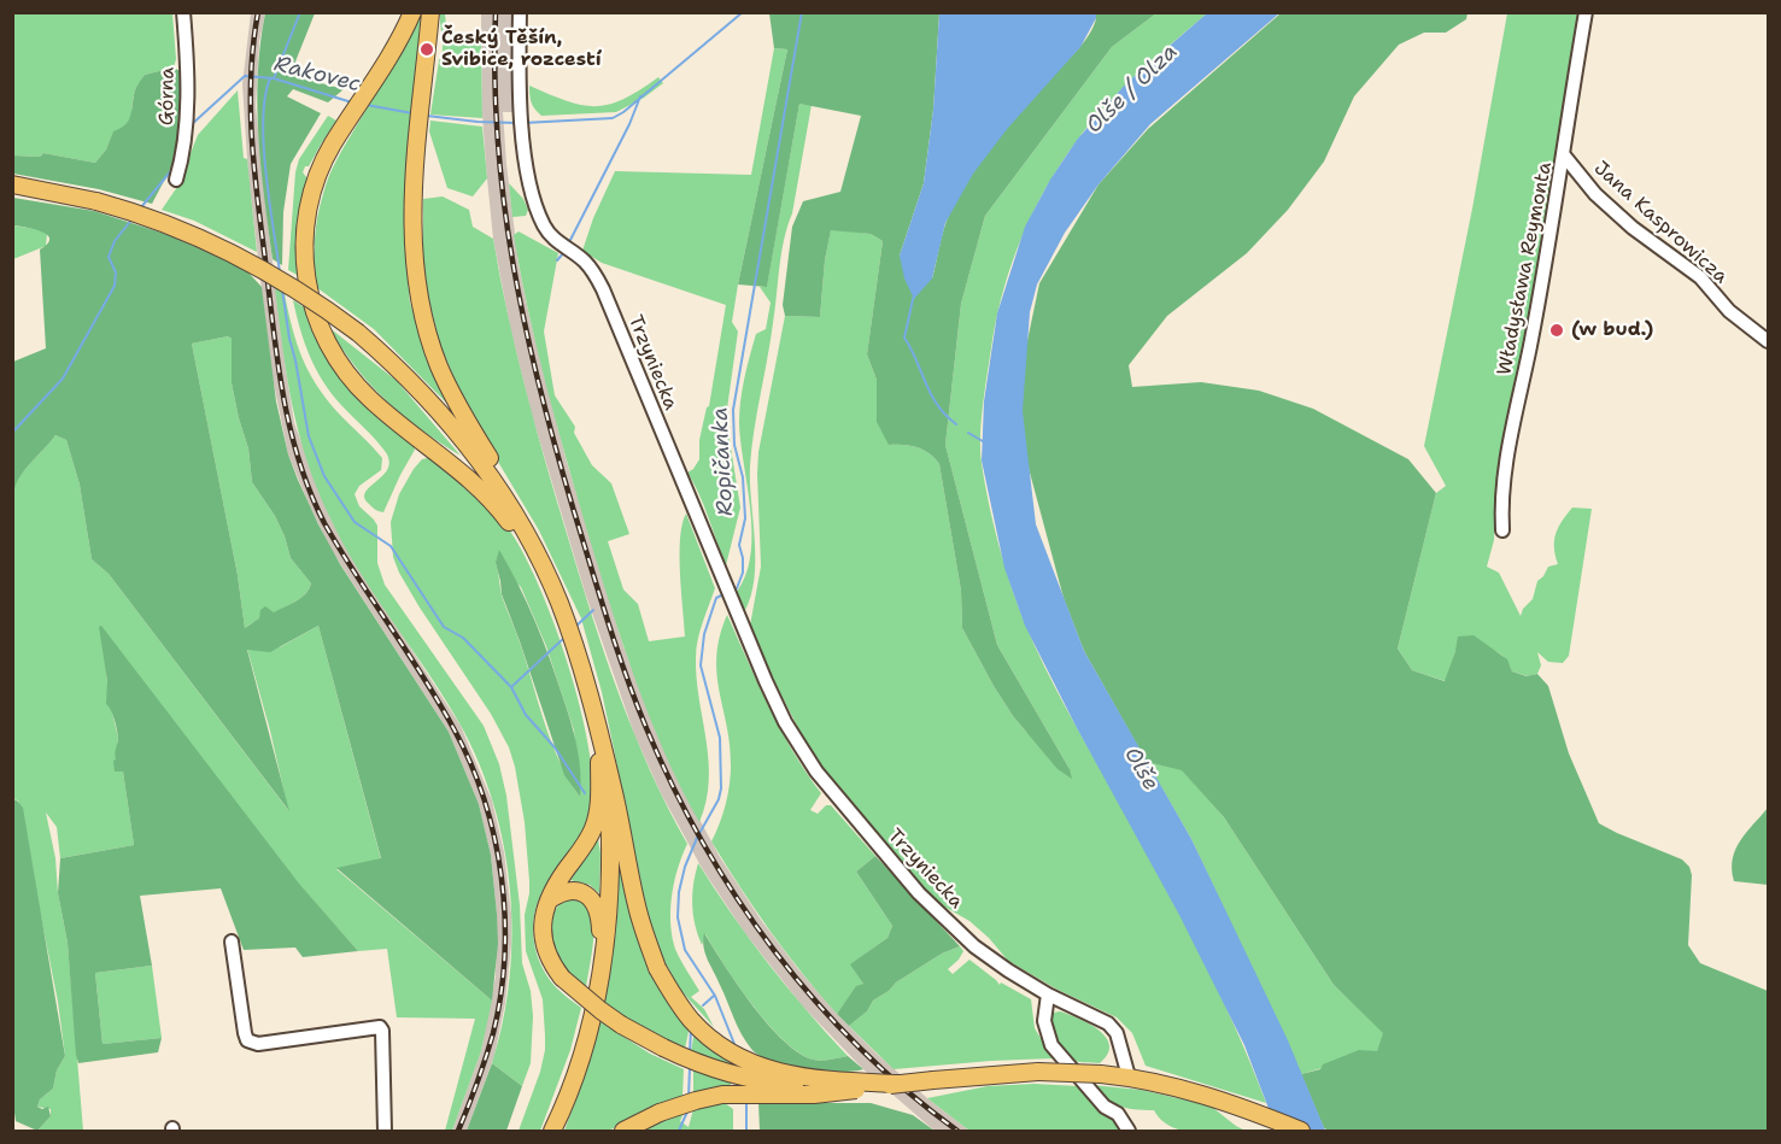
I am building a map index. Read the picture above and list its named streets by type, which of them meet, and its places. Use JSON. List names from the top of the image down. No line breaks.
{"streets":{"street":["Górna","Jana Kasprowicza","Władysława Reymonta","Trzyniecka"]},"crossings":[["Jana Kasprowicza","Władysława Reymonta"]],"water":["Rakovec","Olše / Olza","Ropičanka","Olše"],"places":["Český Těšín, Svibice, rozcestí","(w bud.)"]}
